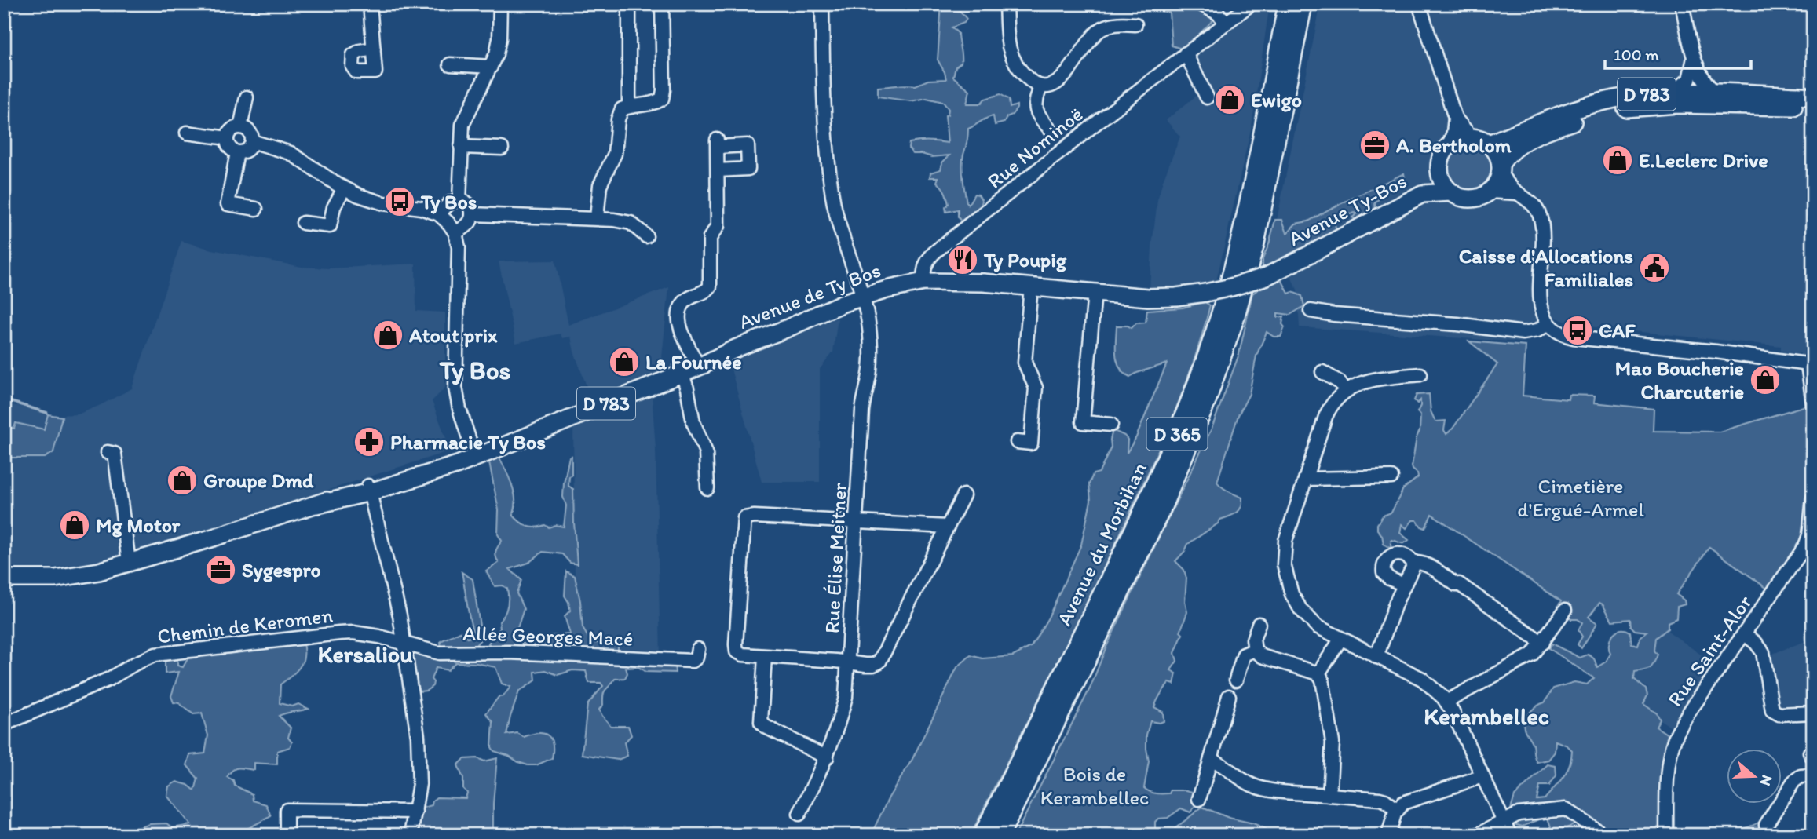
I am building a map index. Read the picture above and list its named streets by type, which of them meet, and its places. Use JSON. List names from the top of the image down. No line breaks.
{"streets":{"highway":["D 365","Avenue du Morbihan"],"main road":["D 783","Avenue Ty-Bos","Avenue de Ty Bos"],"street":["Rue Nominoë","Rue Élise Meitner","Chemin de Keromen","Allée Georges Macé","Rue Saint-Alor"]},"crossings":[["D 783","Avenue Ty-Bos"],["Rue Nominoë","Avenue de Ty Bos"],["Avenue Ty-Bos","Avenue de Ty Bos"],["Avenue de Ty Bos","Rue Élise Meitner"],["Chemin de Keromen","Allée Georges Macé"]],"districts":["Ty Bos","Kersaliou","Kerambellec"],"parks":["Cimetière d'Ergué-Armel","Bois de Kerambellec"],"places":{"shop":["Ewigo","E.Leclerc Drive","Atout prix","La Fournée","Mao Boucherie Charcuterie","Groupe Dmd","Mg Motor"],"office":["A. Bertholom","Sygespro"],"bus stop":["Ty Bos","CAF"],"restaurant":["Ty Poupig"],"public building":["Caisse d'Allocations Familiales"],"pharmacy":["Pharmacie Ty Bos"]},"scale_bar":"100 m","north":"right"}
